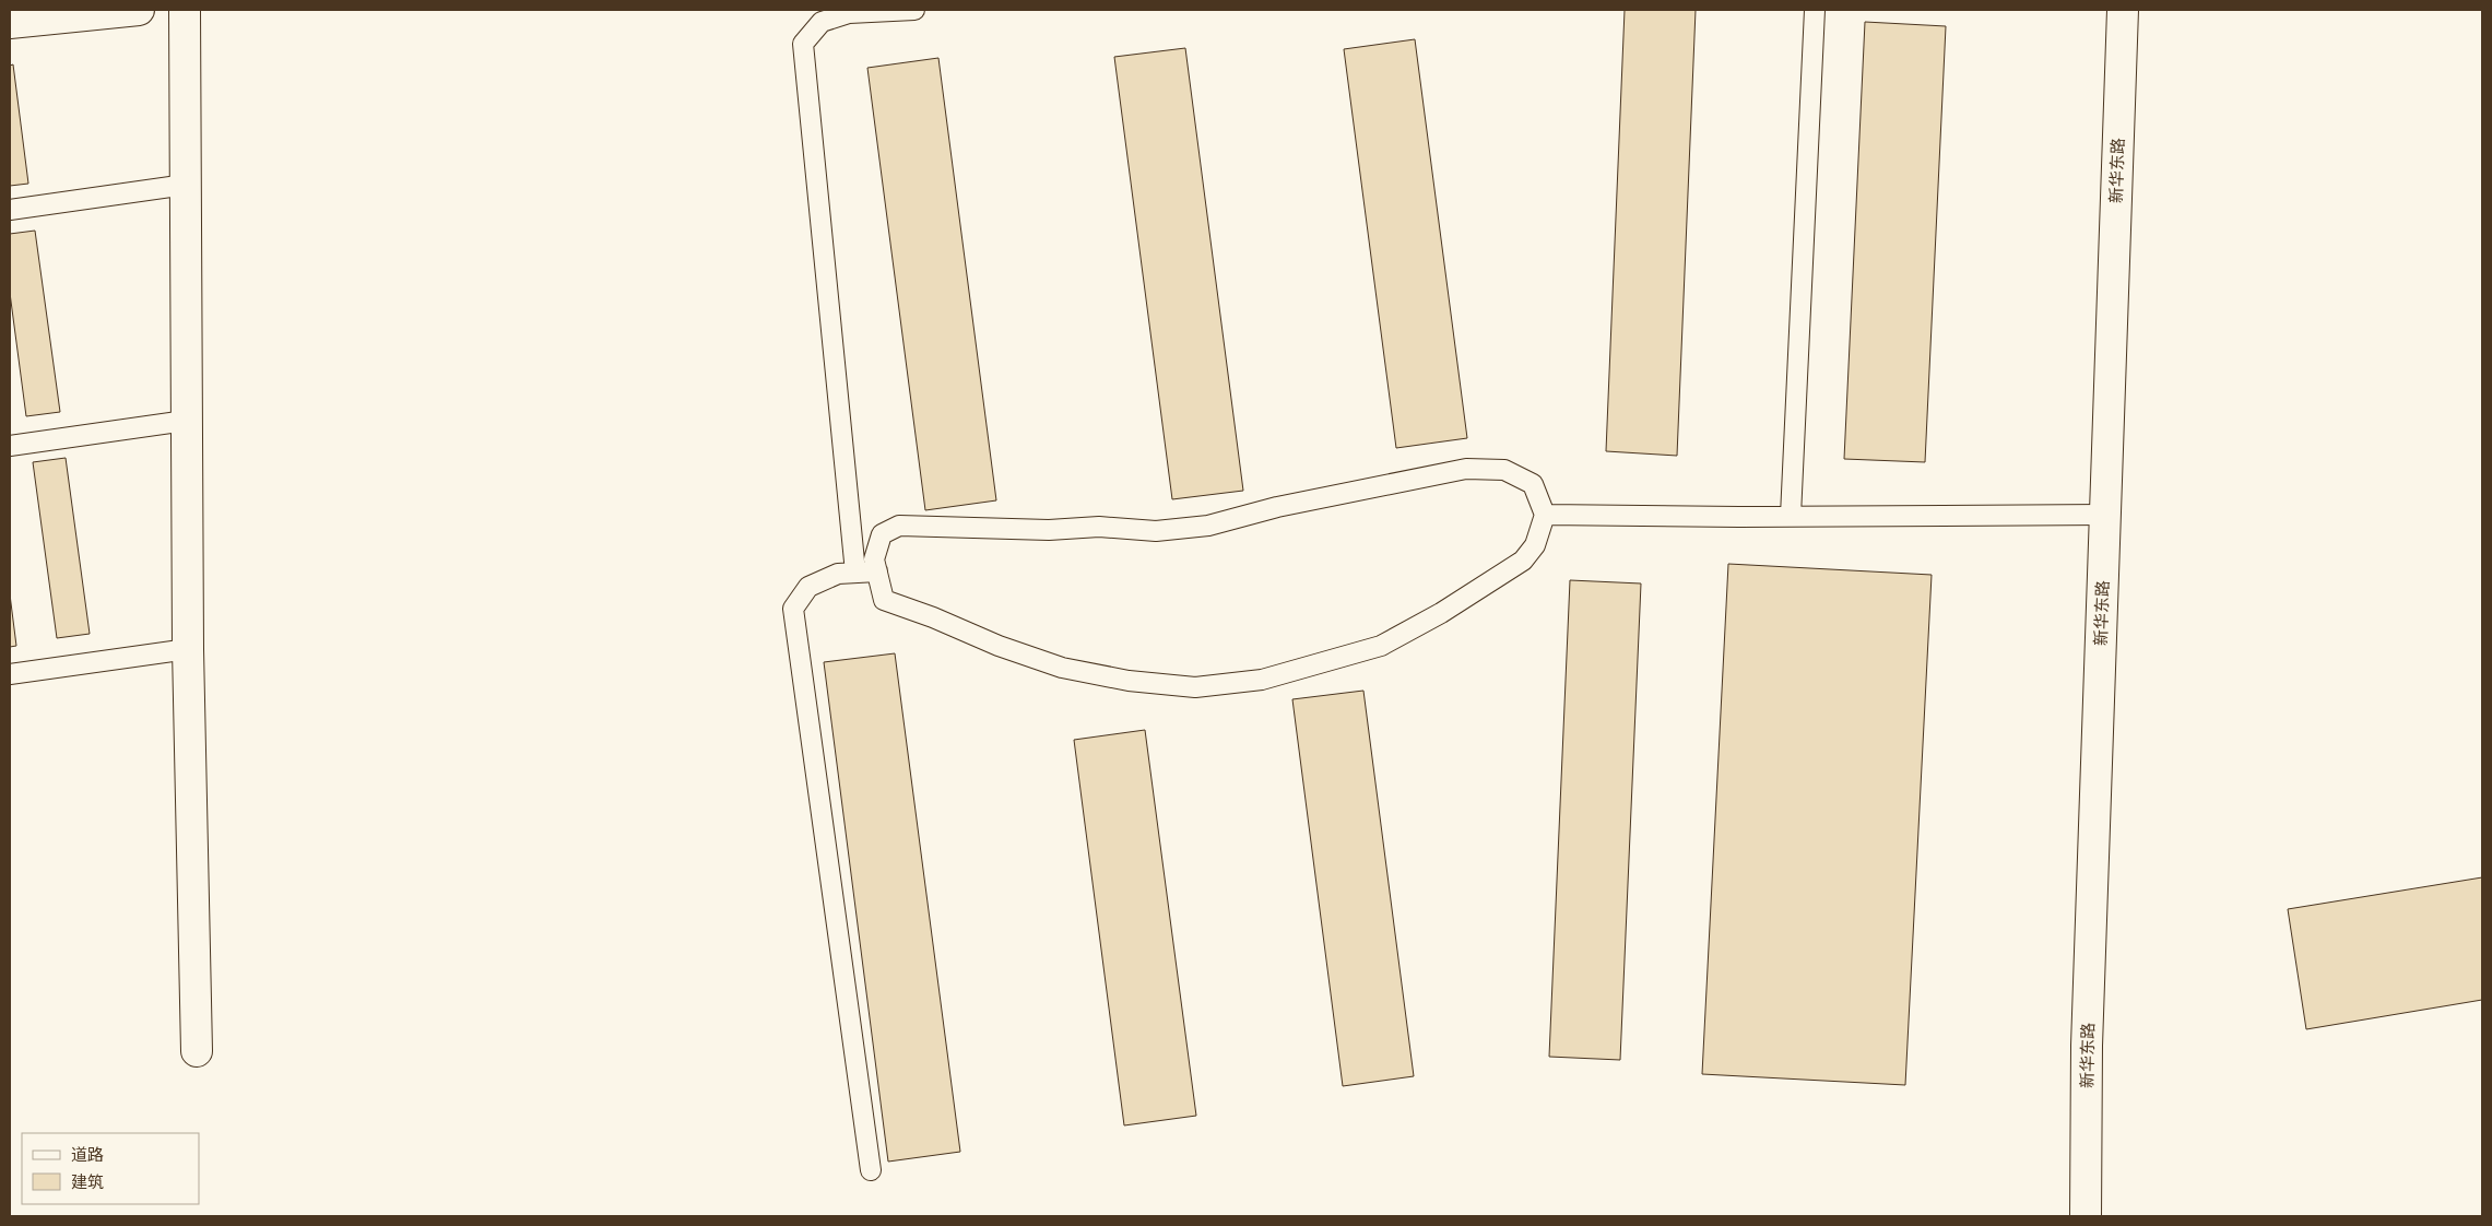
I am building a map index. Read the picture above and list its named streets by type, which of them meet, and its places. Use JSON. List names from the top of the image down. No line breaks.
{"streets":{"main road":["新华东路"]},"legend":["道路","建筑"]}
